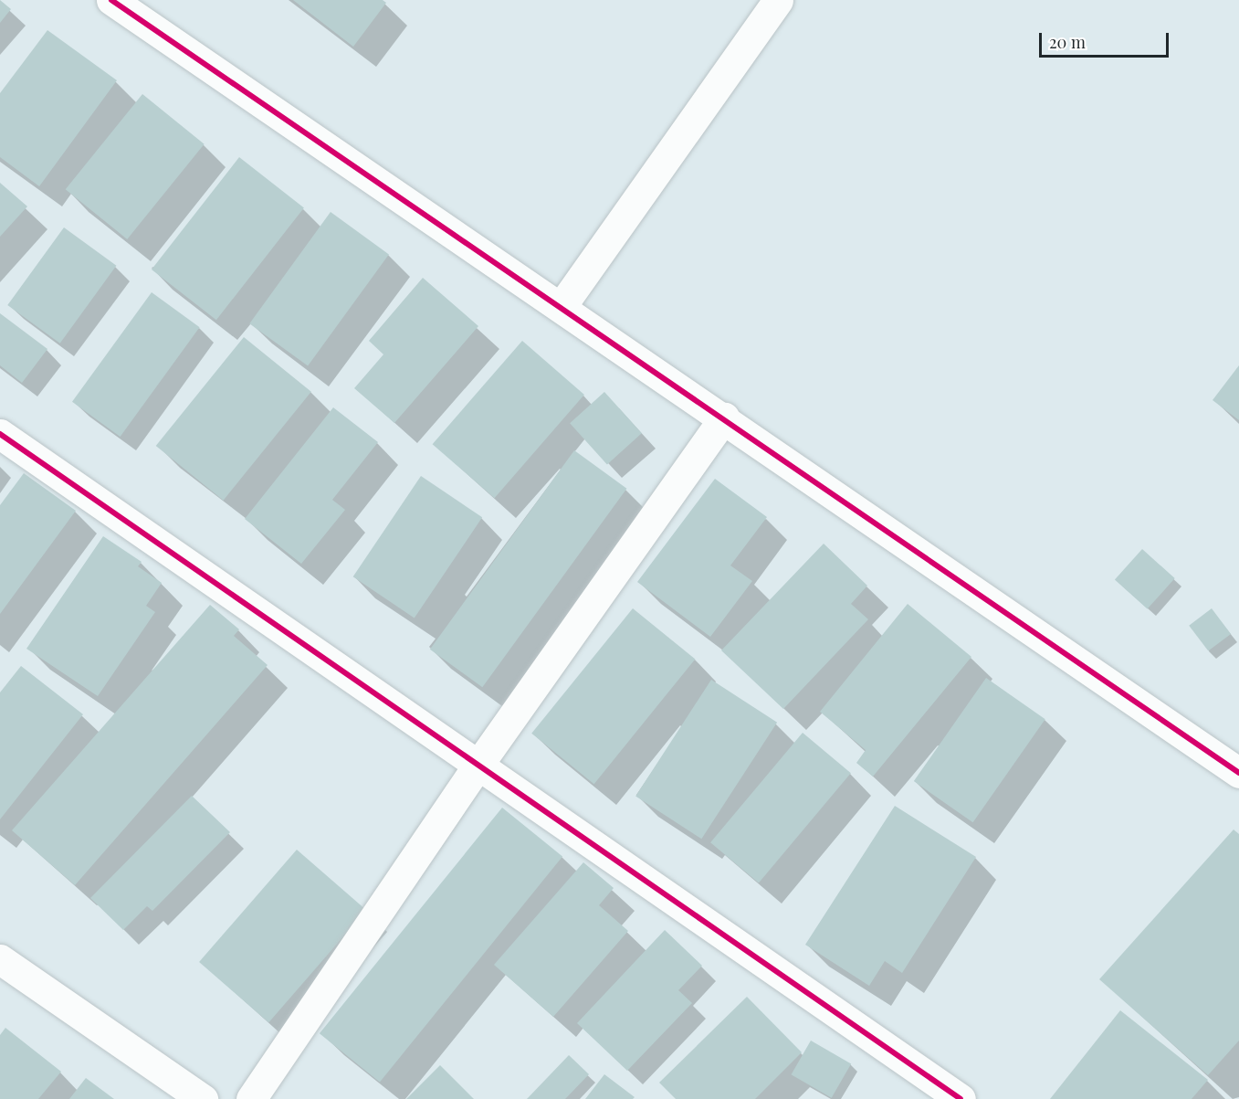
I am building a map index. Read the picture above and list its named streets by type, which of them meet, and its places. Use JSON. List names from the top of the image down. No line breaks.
{"scale_bar":"20 m"}
